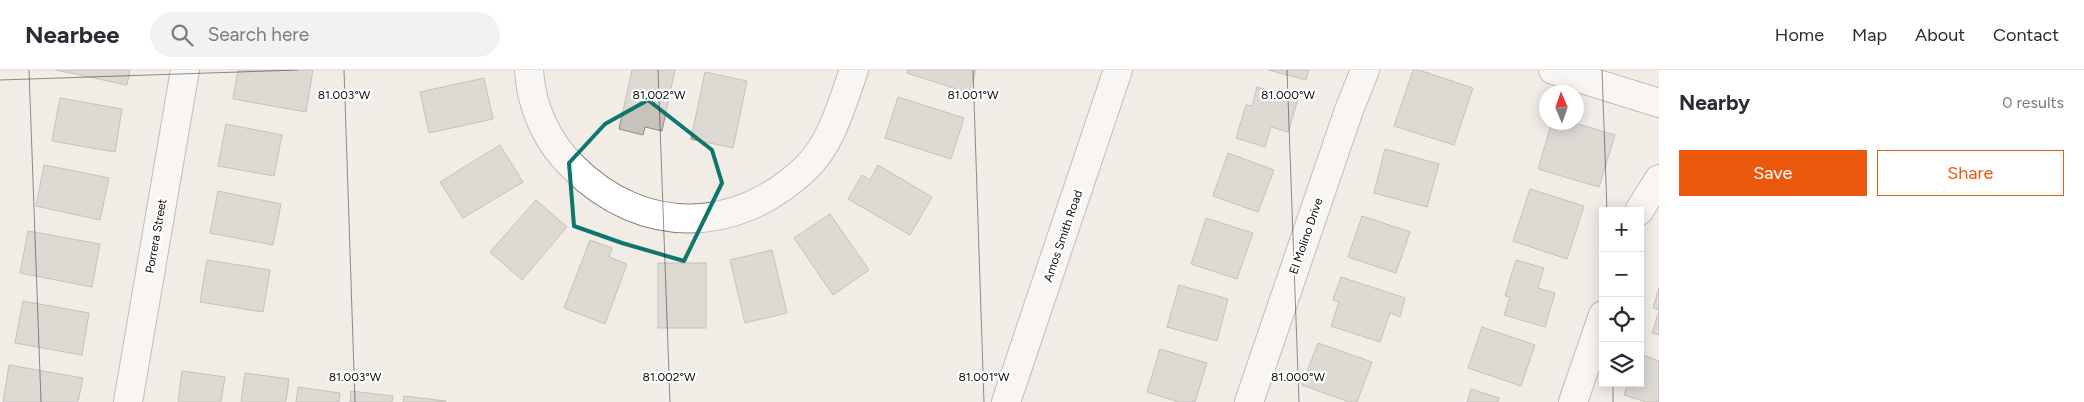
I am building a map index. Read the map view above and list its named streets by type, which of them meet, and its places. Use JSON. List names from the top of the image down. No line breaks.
{"streets":{"street":["Porrera Street","Amos Smith Road","El Molino Drive"]},"north":"top","page":{"header":"Nearbee","search":"Search here","nav":["Home","Map","About","Contact"],"heading":["Nearby","0 results"],"buttons":["Save","Share"],"map_buttons":["+","−"]},"coordinates":["81.003°W","81.002°W","81.001°W","81.000°W"]}
